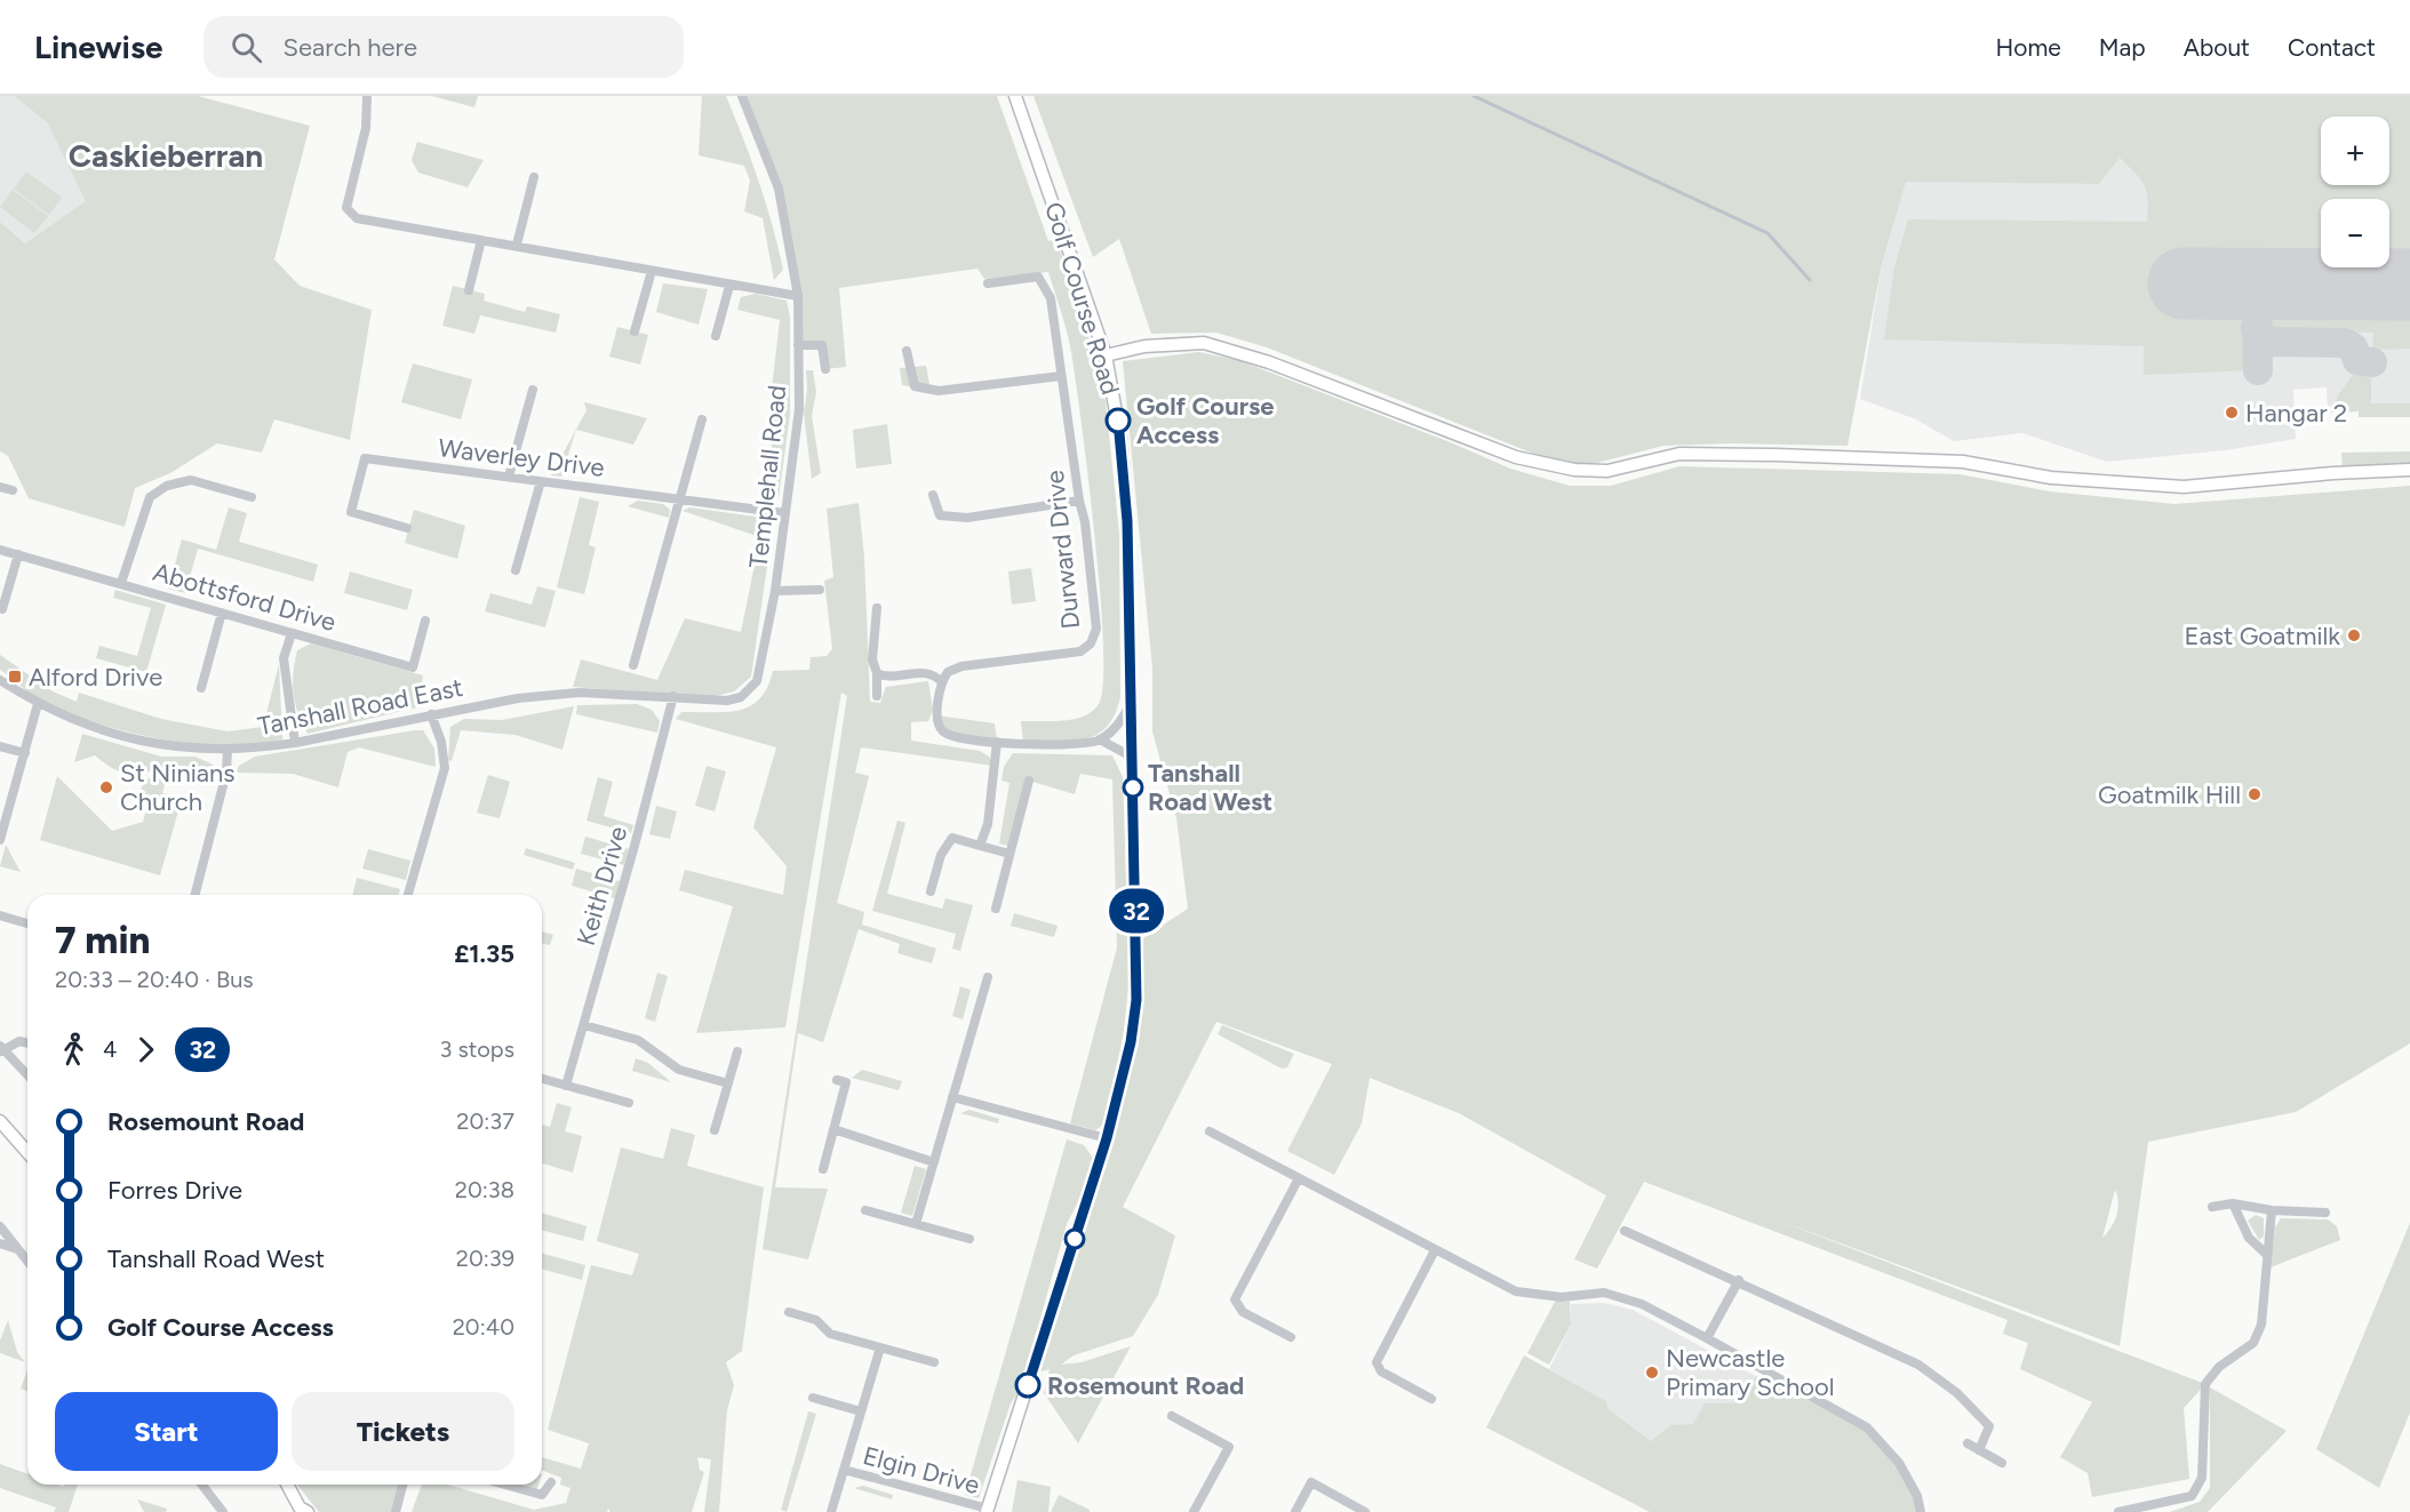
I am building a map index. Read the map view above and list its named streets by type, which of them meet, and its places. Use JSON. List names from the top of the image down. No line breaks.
{"streets":{"street":["Golf Course Road","Waverley Drive","Templehall Road","Durward Drive","Abottsford Drive","Tanshall Road East","Keith Drive","Elgin Drive"]},"crossings":[["Golf Course Road","Elgin Drive"],["Waverley Drive","Templehall Road"],["Templehall Road","Tanshall Road East"],["Tanshall Road East","Keith Drive"]],"districts":["Caskieberran"],"places":{"other":["Hangar 2","Golf Course Access","East Goatmilk","St Ninians Church","Tanshall Road West","Goatmilk Hill","Newcastle Primary School","Rosemount Road"],"transit":["Alford Drive"]},"lines":["bus line 32"],"page":{"header":"Linewise","search":"Search here","nav":["Home","Map","About","Contact"],"on_map":"32","map_buttons":["+","−"],"heading":["7 min","20:33 – 20:40 · Bus","£1.35"],"legs":["4","32","3 stops"],"list":[{"name":"Rosemount Road","value":"20:37"},{"name":"Forres Drive","value":"20:38"},{"name":"Tanshall Road West","value":"20:39"},{"name":"Golf Course Access","value":"20:40"}],"buttons":["Start","Tickets"]}}
